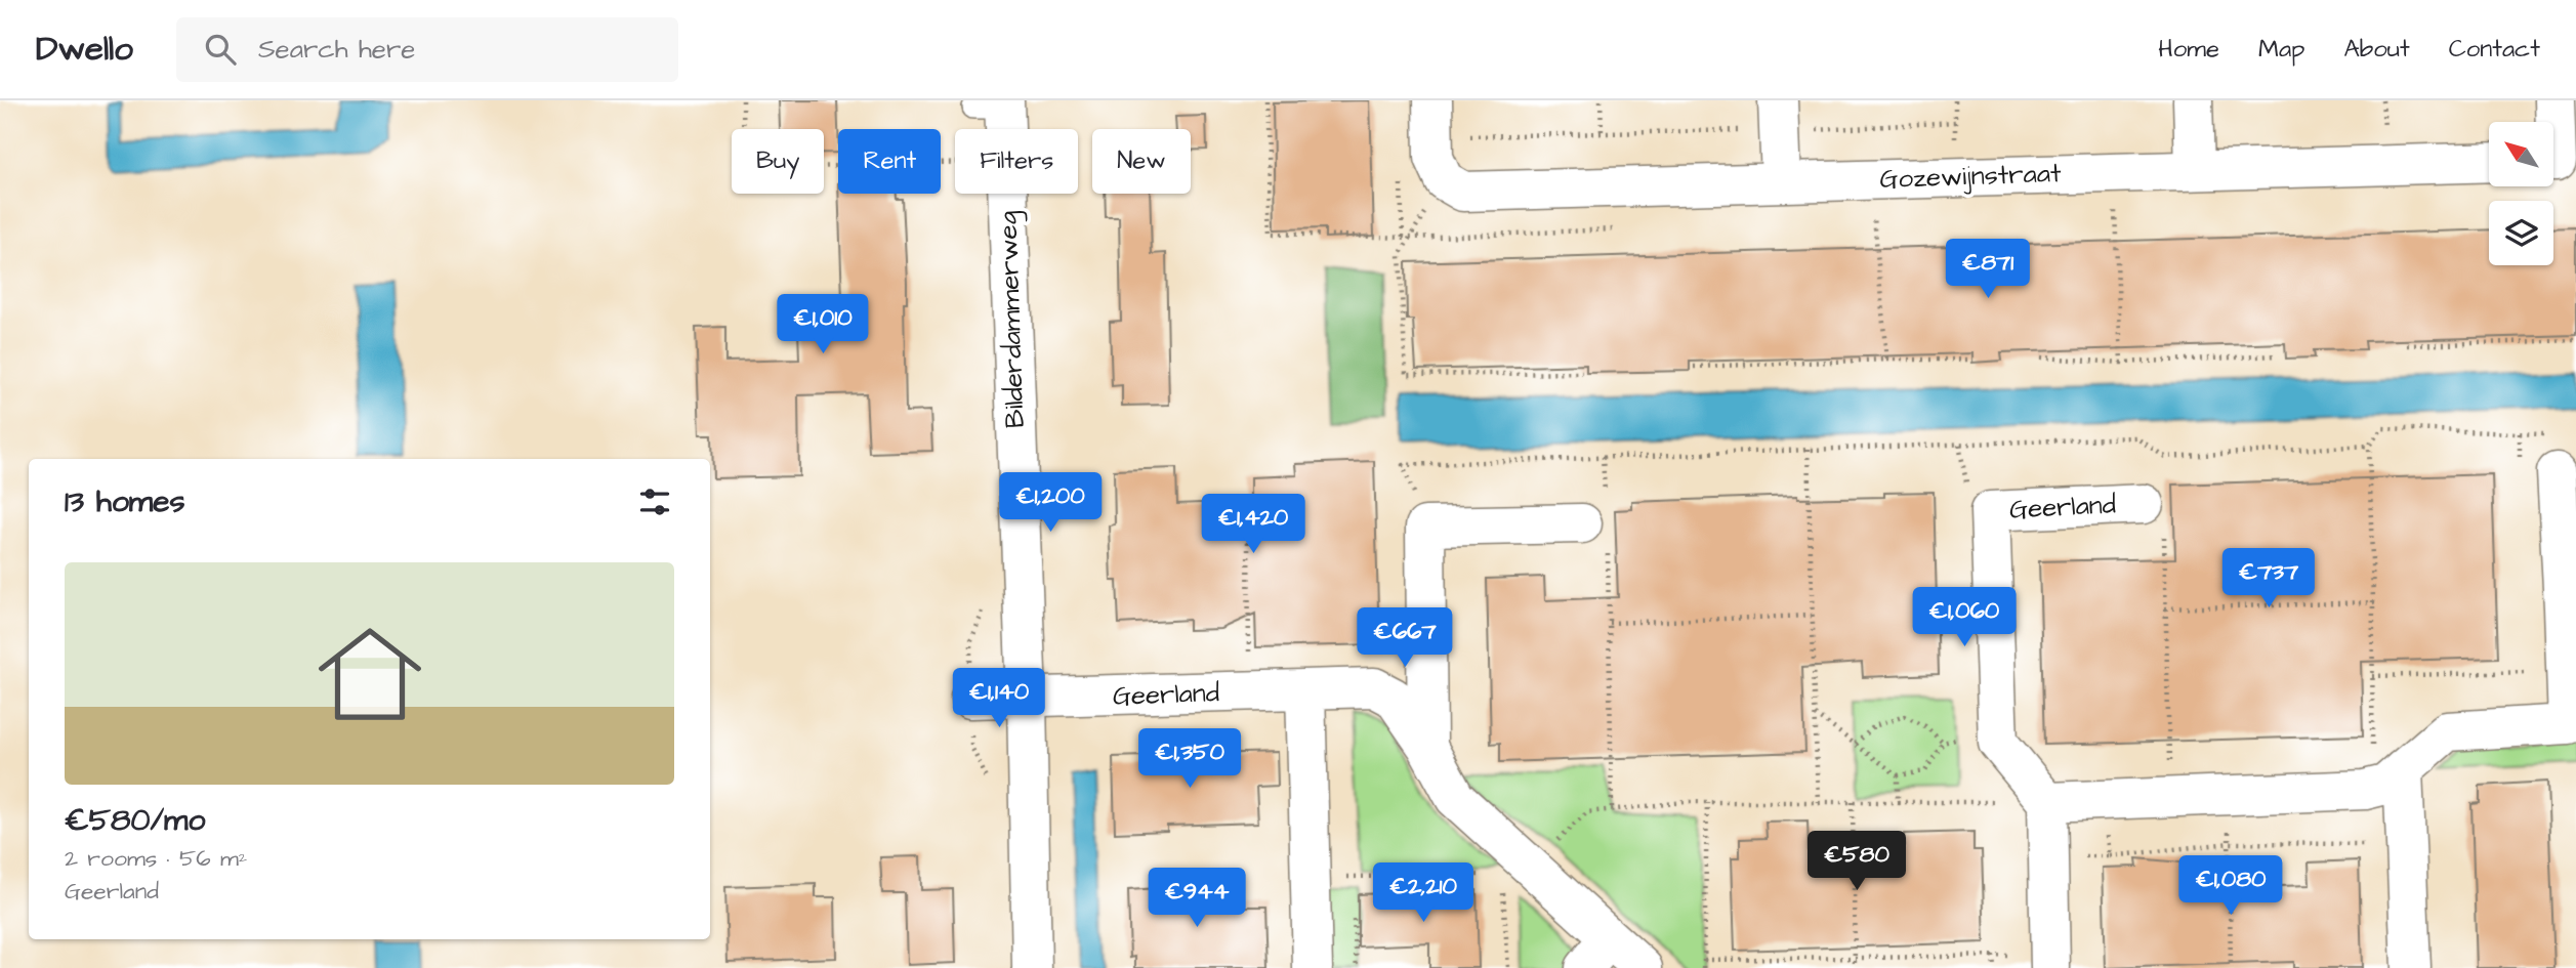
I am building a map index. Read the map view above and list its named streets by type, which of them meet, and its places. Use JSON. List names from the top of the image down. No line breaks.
{"streets":{"street":["Gozewijnstraat","Bilderdammerweg","Geerland"]},"crossings":[["Bilderdammerweg","Geerland"]],"north":"top left","page":{"header":"Dwello","search":"Search here","nav":["Home","Map","About","Contact"],"chip":["Buy","Rent","Filters","New"],"price":["€871","€1,010","€1,200","€1,420","€737","€1,060","€667","€1,140","€1,350","€580","€1,080","€2,210","€944"],"heading":"13 homes","list":[{"name":"€580/mo","note":"2 rooms · 56 m² · Geerland"}]}}
